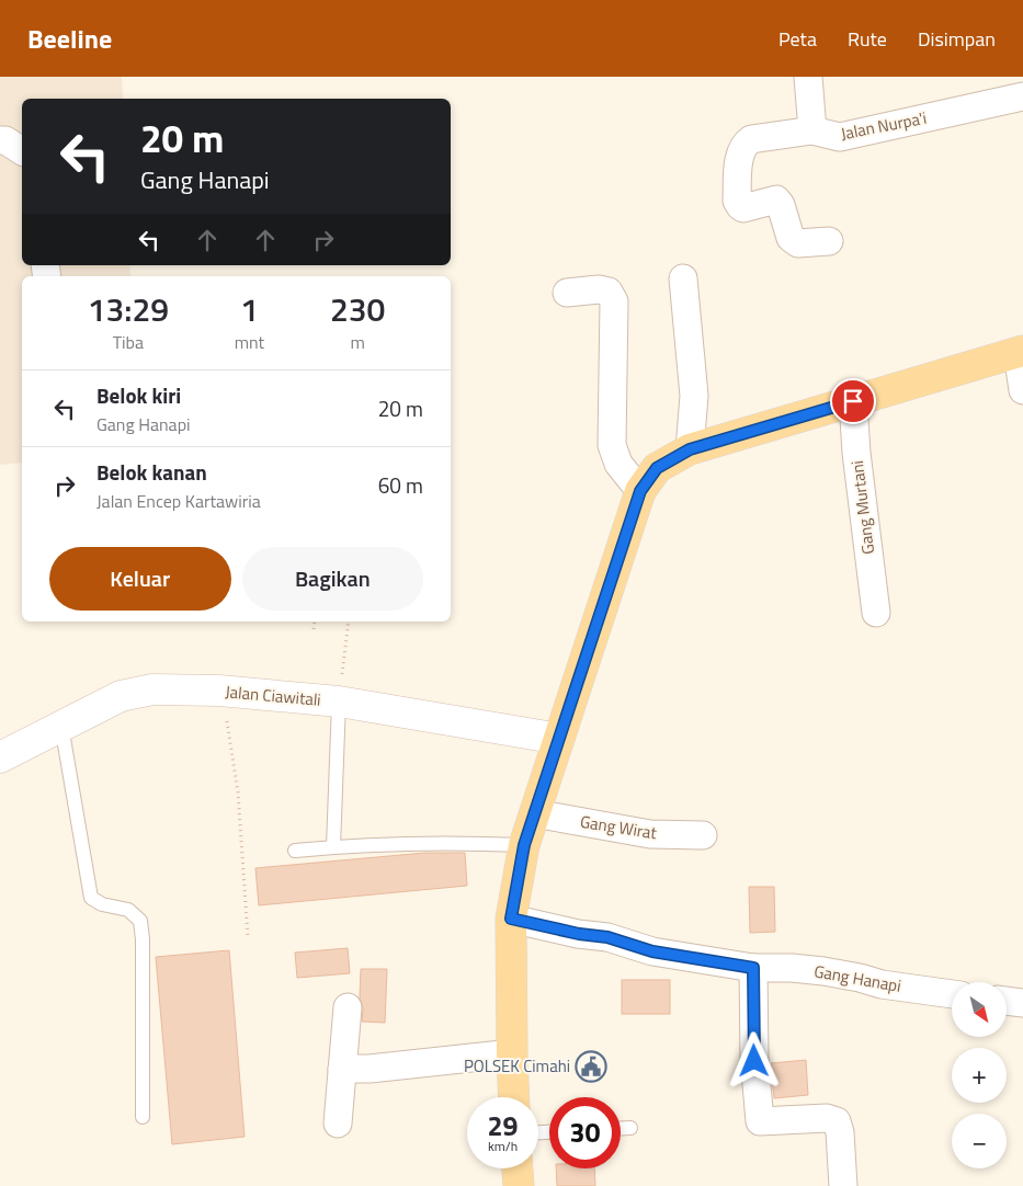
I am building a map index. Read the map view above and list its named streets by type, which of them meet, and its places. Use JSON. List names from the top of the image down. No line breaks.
{"streets":{"main road":["Jalan Ciawitali"],"street":["Jalan Nurpa'i","Gang Murtani","Gang Wirat","Gang Hanapi"]},"places":{"public building":["POLSEK Cimahi"]},"north":"bottom right","page":{"header":"Beeline","nav":["Peta","Rute","Disimpan"],"turn":["20 m","Gang Hanapi"],"eta":["13:29","Tiba","1","mnt","230","m"],"list":[{"name":"Belok kiri","note":"Gang Hanapi","value":"20 m"},{"name":"Belok kanan","note":"Jalan Encep Kartawiria","value":"60 m"}],"buttons":["Keluar","Bagikan"],"map_buttons":["+","−"],"speed":"29 km/h","limit":"30"}}
